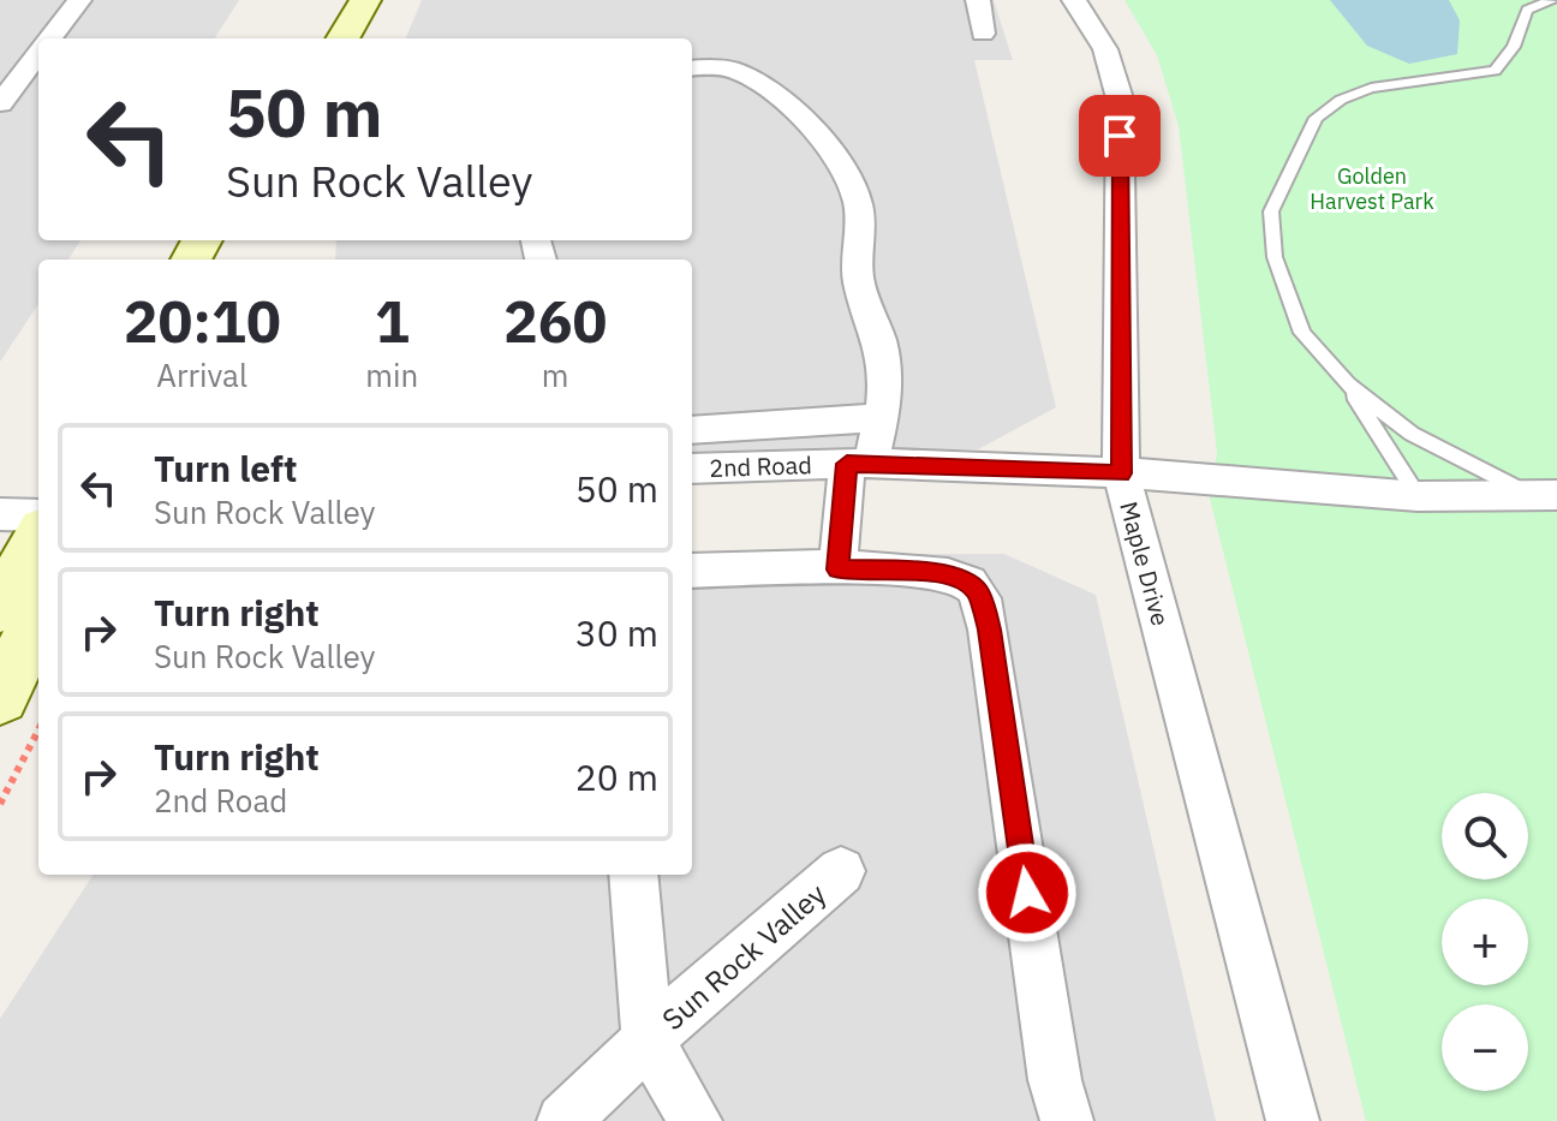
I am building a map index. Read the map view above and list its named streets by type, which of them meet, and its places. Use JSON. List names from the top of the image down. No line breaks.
{"streets":{"street":["2nd Road","Maple Drive","Sun Rock Valley"]},"crossings":[["2nd Road","Maple Drive"]],"parks":["Golden Harvest Park"],"page":{"turn":["50 m","Sun Rock Valley"],"eta":["20:10","Arrival","1","min","260","m"],"list":[{"name":"Turn left","note":"Sun Rock Valley","value":"50 m"},{"name":"Turn right","note":"Sun Rock Valley","value":"30 m"},{"name":"Turn right","note":"2nd Road","value":"20 m"}],"map_buttons":["+","−"]}}
